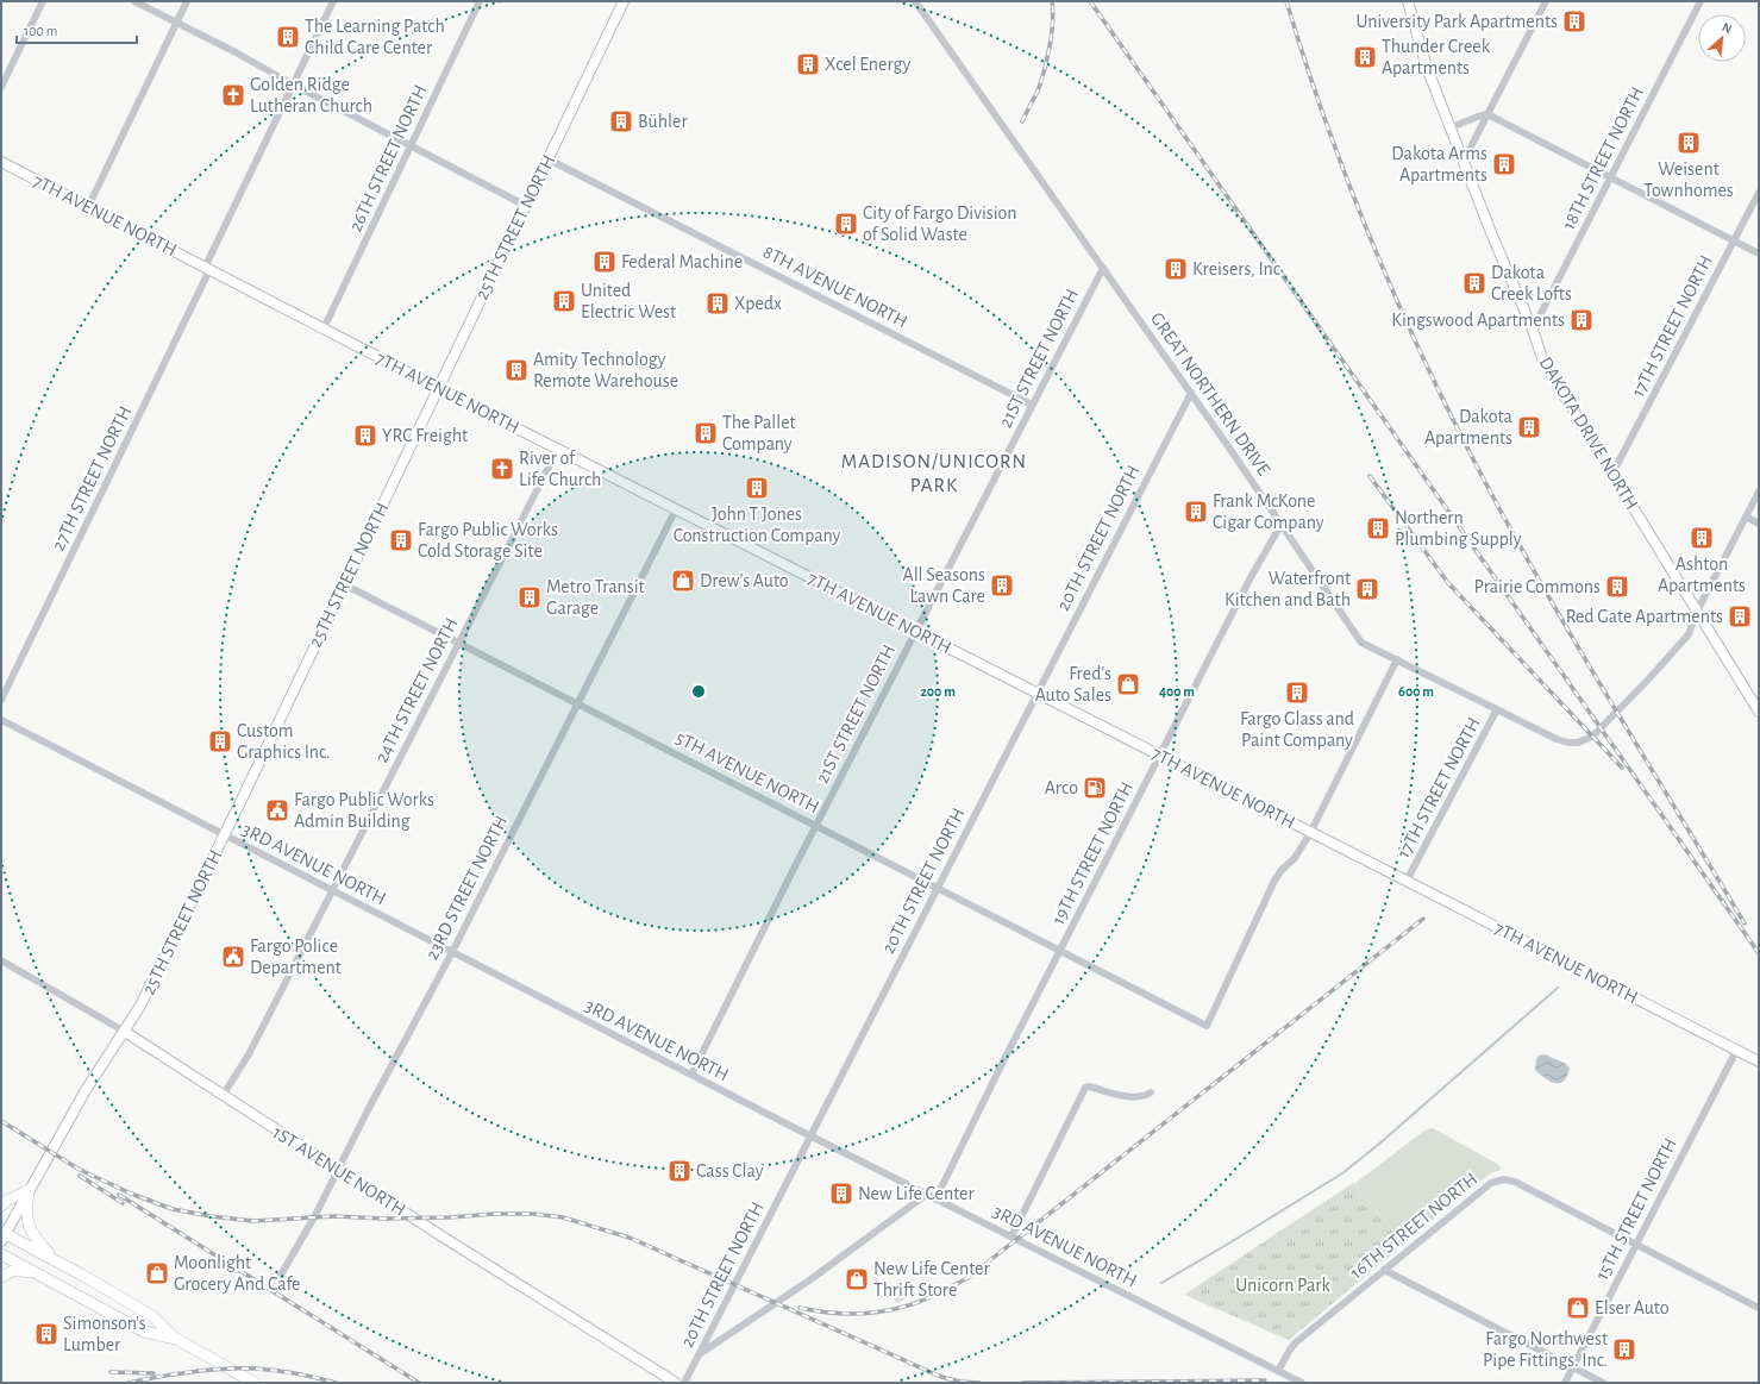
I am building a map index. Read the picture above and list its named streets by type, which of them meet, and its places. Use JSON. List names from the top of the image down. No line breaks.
{"streets":{"main road":["7TH AVENUE NORTH","25TH STREET NORTH","DAKOTA DRIVE NORTH","1ST AVENUE NORTH"],"street":["26TH STREET NORTH","18TH STREET NORTH","8TH AVENUE NORTH","17TH STREET NORTH","21ST STREET NORTH","GREAT NORTHERN DRIVE","27TH STREET NORTH","20TH STREET NORTH","24TH STREET NORTH","5TH AVENUE NORTH","19TH STREET NORTH","3RD AVENUE NORTH","23RD STREET NORTH","15TH STREET NORTH","16TH STREET NORTH"]},"crossings":[["26TH STREET NORTH","7TH AVENUE NORTH"],["18TH STREET NORTH","DAKOTA DRIVE NORTH"],["7TH AVENUE NORTH","25TH STREET NORTH"],["7TH AVENUE NORTH","17TH STREET NORTH"],["7TH AVENUE NORTH","21ST STREET NORTH"],["7TH AVENUE NORTH","27TH STREET NORTH"],["7TH AVENUE NORTH","20TH STREET NORTH"],["7TH AVENUE NORTH","24TH STREET NORTH"],["7TH AVENUE NORTH","5TH AVENUE NORTH"],["7TH AVENUE NORTH","19TH STREET NORTH"],["7TH AVENUE NORTH","23RD STREET NORTH"],["7TH AVENUE NORTH","15TH STREET NORTH"],["25TH STREET NORTH","8TH AVENUE NORTH"],["25TH STREET NORTH","5TH AVENUE NORTH"],["25TH STREET NORTH","3RD AVENUE NORTH"],["25TH STREET NORTH","1ST AVENUE NORTH"],["8TH AVENUE NORTH","21ST STREET NORTH"],["17TH STREET NORTH","GREAT NORTHERN DRIVE"],["17TH STREET NORTH","DAKOTA DRIVE NORTH"],["21ST STREET NORTH","GREAT NORTHERN DRIVE"],["21ST STREET NORTH","5TH AVENUE NORTH"],["21ST STREET NORTH","3RD AVENUE NORTH"],["GREAT NORTHERN DRIVE","DAKOTA DRIVE NORTH"],["GREAT NORTHERN DRIVE","20TH STREET NORTH"],["GREAT NORTHERN DRIVE","19TH STREET NORTH"],["20TH STREET NORTH","5TH AVENUE NORTH"],["20TH STREET NORTH","3RD AVENUE NORTH"],["24TH STREET NORTH","5TH AVENUE NORTH"],["24TH STREET NORTH","3RD AVENUE NORTH"],["24TH STREET NORTH","1ST AVENUE NORTH"],["5TH AVENUE NORTH","19TH STREET NORTH"],["5TH AVENUE NORTH","23RD STREET NORTH"],["19TH STREET NORTH","3RD AVENUE NORTH"],["3RD AVENUE NORTH","23RD STREET NORTH"],["3RD AVENUE NORTH","16TH STREET NORTH"],["23RD STREET NORTH","1ST AVENUE NORTH"],["15TH STREET NORTH","16TH STREET NORTH"]],"districts":["MADISON/UNICORN PARK"],"parks":["Unicorn Park"],"places":{"building":["University Park Apartments","The Learning Patch Child Care Center","Thunder Creek Apartments","Xcel Energy","Bühler","Weisent Townhomes","Dakota Arms Apartments","City of Fargo Division of Solid Waste","Federal Machine","Kreisers, Inc","Dakota Creek Lofts","United Electric West","Xpedx","Kingswood Apartments","Amity Technology Remote Warehouse","Dakota Apartments","The Pallet Company","YRC Freight","John T Jones Construction Company","Frank McKone Cigar Company","Northern Plumbing Supply","Ashton Apartments","Fargo Public Works Cold Storage Site","All Seasons Lawn Care","Prairie Commons","Waterfront Kitchen and Bath","Metro Transit Garage","Red Gate Apartments","Fargo Glass and Paint Company","Custom Graphics Inc.","Cass Clay","New Life Center","Simonson's Lumber","Fargo Northwest Pipe Fittings. Inc."],"church":["Golden Ridge Lutheran Church","River of Life Church"],"shop":["Drew's Auto","Fred's Auto Sales","Moonlight Grocery And Cafe","New Life Center Thrift Store","Elser Auto"],"fuel station":["Arco"],"public building":["Fargo Public Works Admin Building","Fargo Police Department"]},"scale_bar":"100 m","north":"top right","rings":["200 m","400 m","600 m"]}
